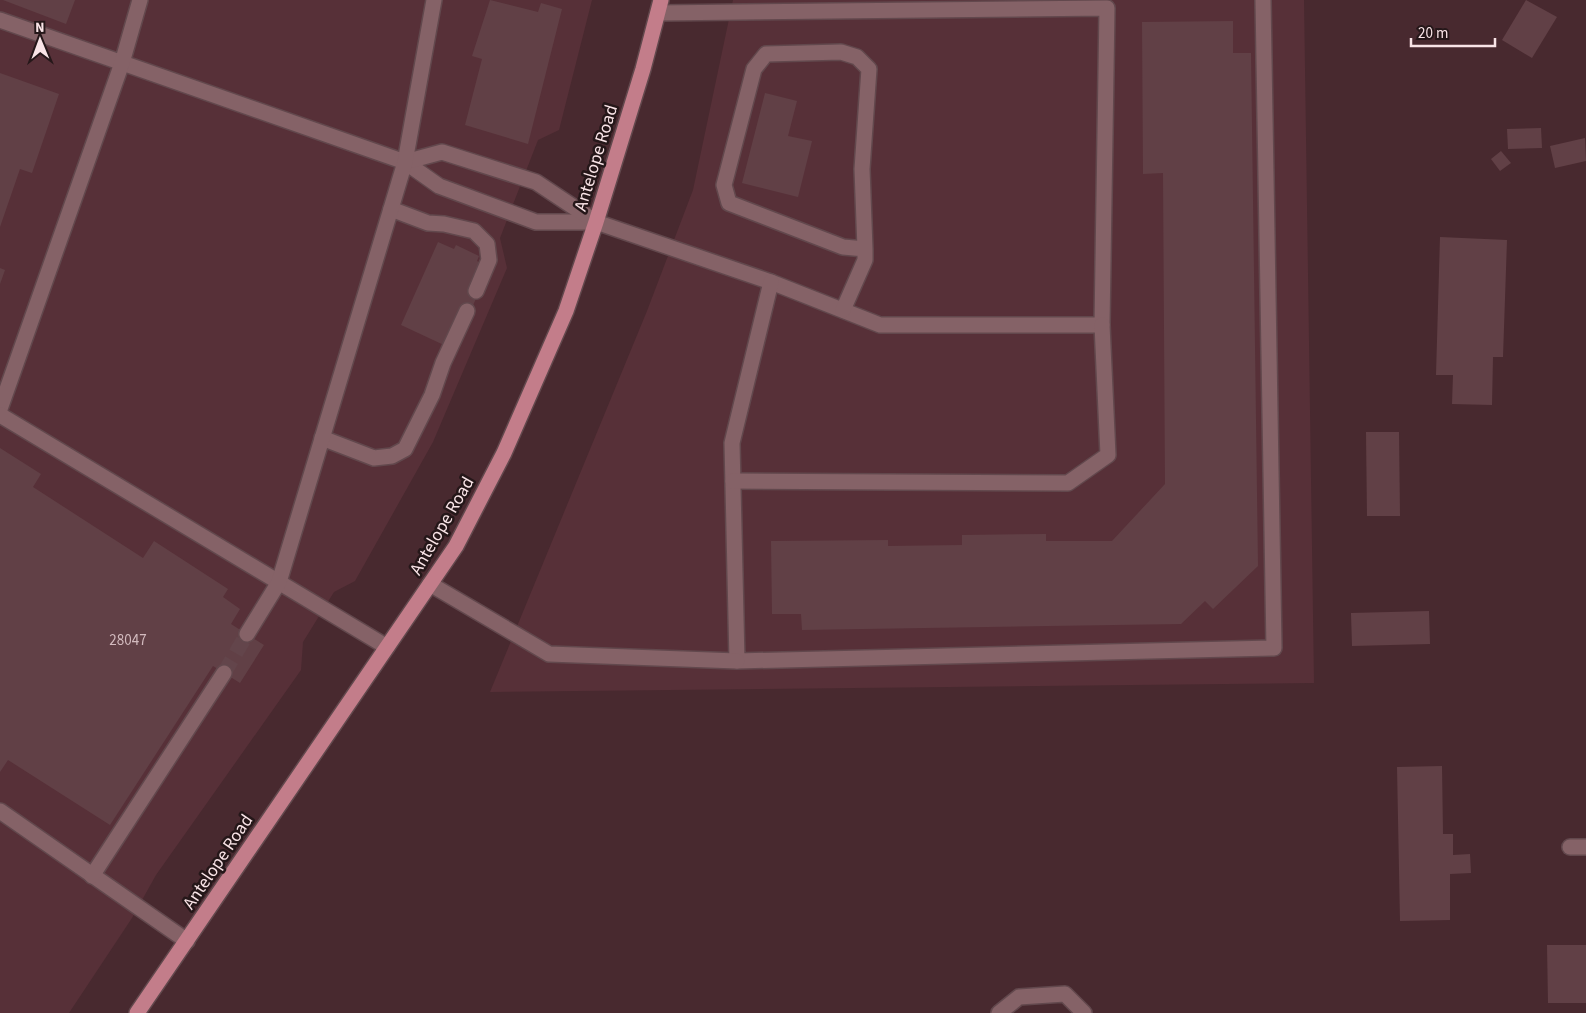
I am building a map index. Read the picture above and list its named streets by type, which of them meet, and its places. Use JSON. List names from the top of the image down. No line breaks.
{"streets":{"main road":["Antelope Road"]},"house_numbers":["28047"],"scale_bar":"20 m","north":"top"}
